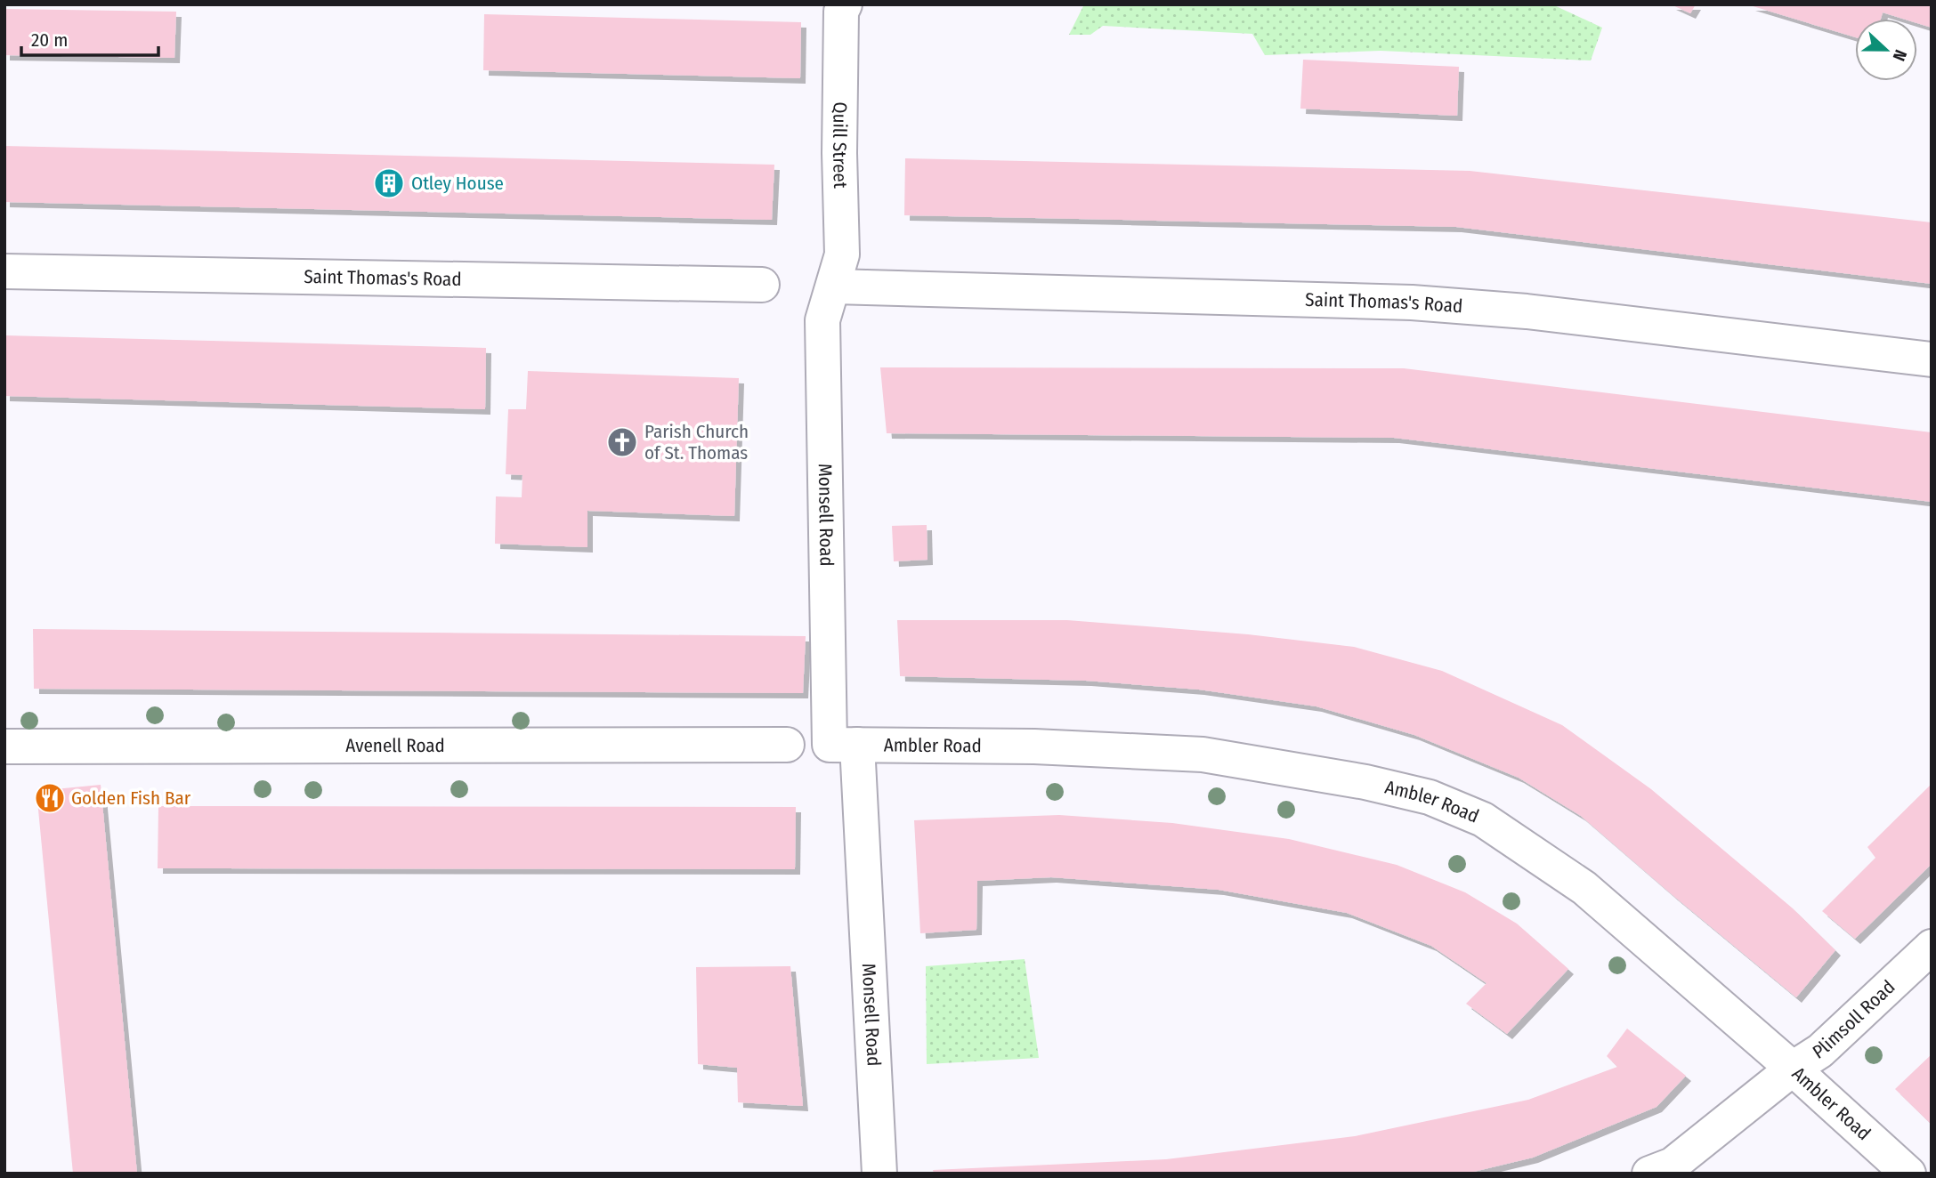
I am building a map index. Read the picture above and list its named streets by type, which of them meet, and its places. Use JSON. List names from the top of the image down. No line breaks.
{"streets":{"street":["Quill Street","Saint Thomas's Road","Monsell Road","Avenell Road","Ambler Road","Plimsoll Road"]},"crossings":[["Quill Street","Saint Thomas's Road"],["Quill Street","Monsell Road"],["Saint Thomas's Road","Monsell Road"],["Monsell Road","Ambler Road"],["Ambler Road","Plimsoll Road"]],"places":{"building":["Otley House"],"church":["Parish Church of St. Thomas"],"restaurant":["Golden Fish Bar"]},"scale_bar":"20 m","north":"right"}
